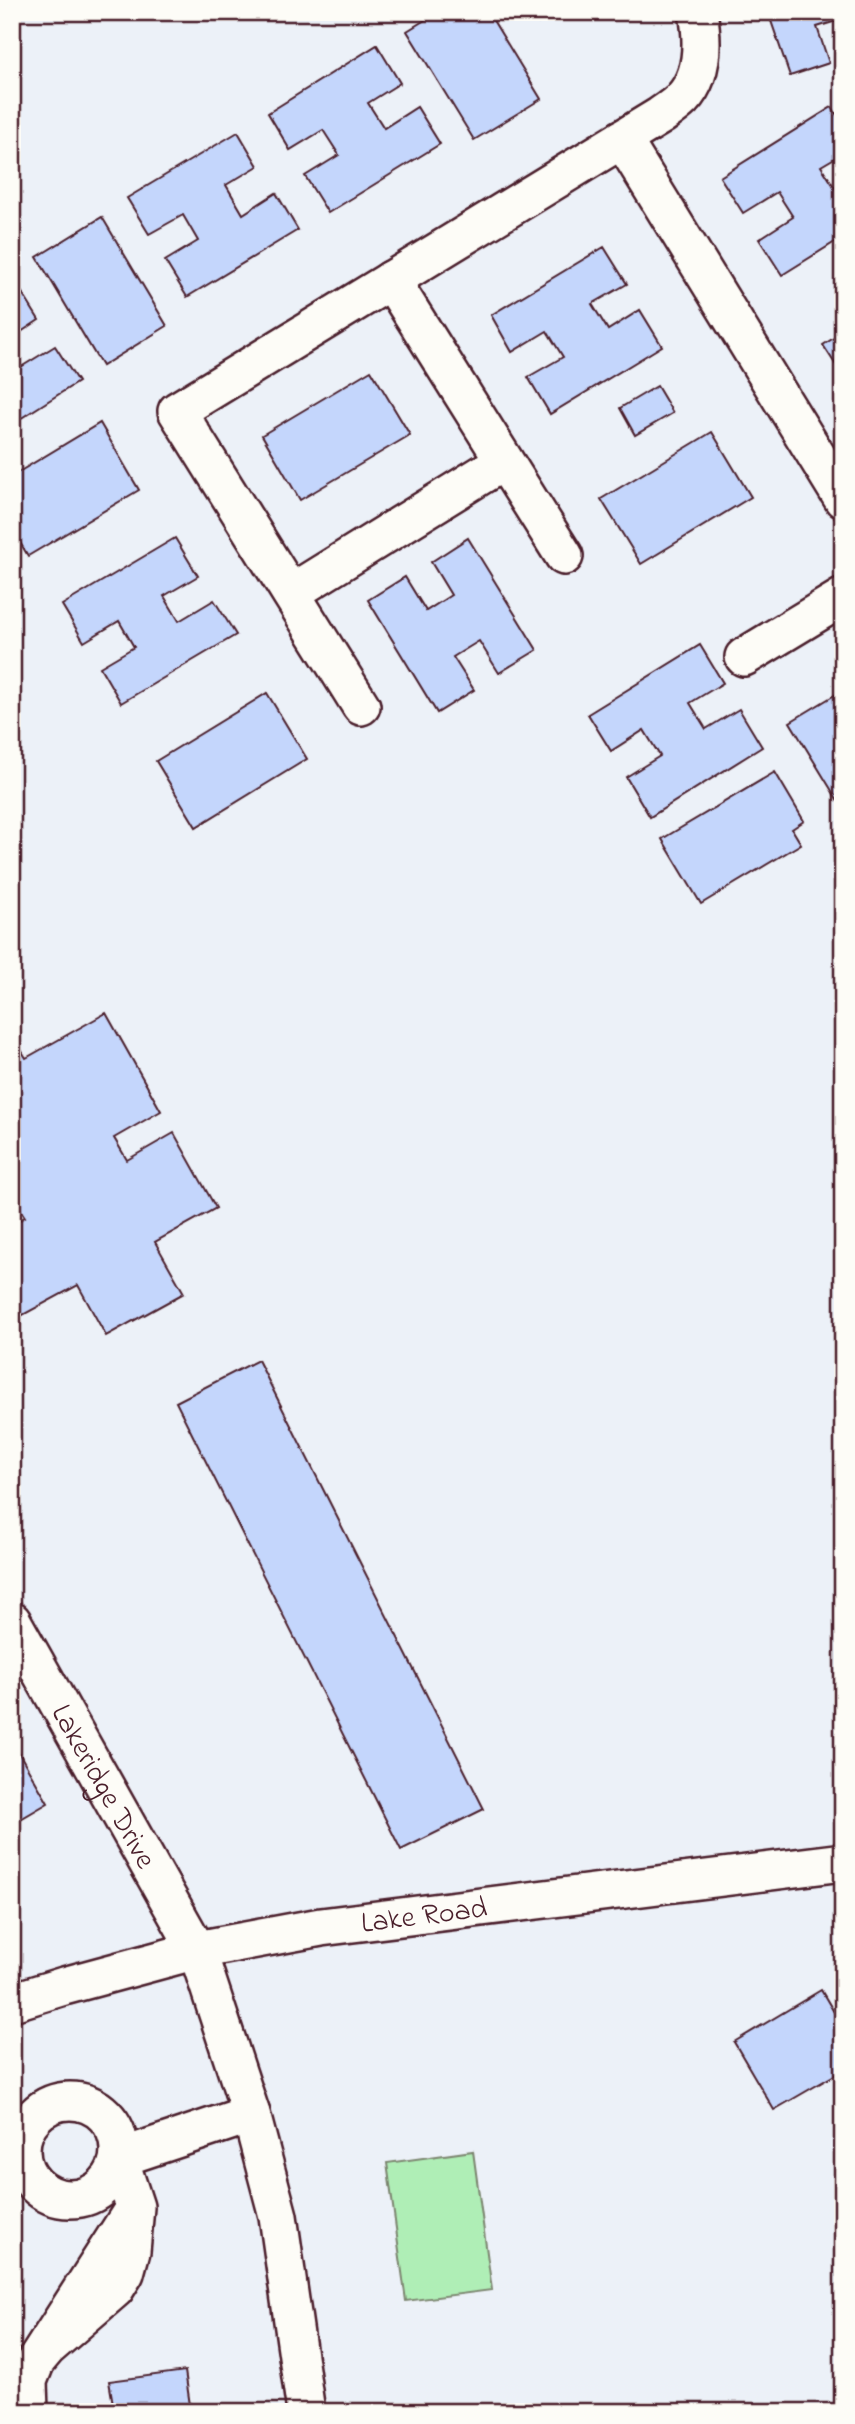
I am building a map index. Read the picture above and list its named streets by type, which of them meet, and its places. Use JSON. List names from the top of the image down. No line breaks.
{"streets":{"street":["Lakeridge Drive","Lake Road"]},"crossings":[["Lakeridge Drive","Lake Road"]]}
